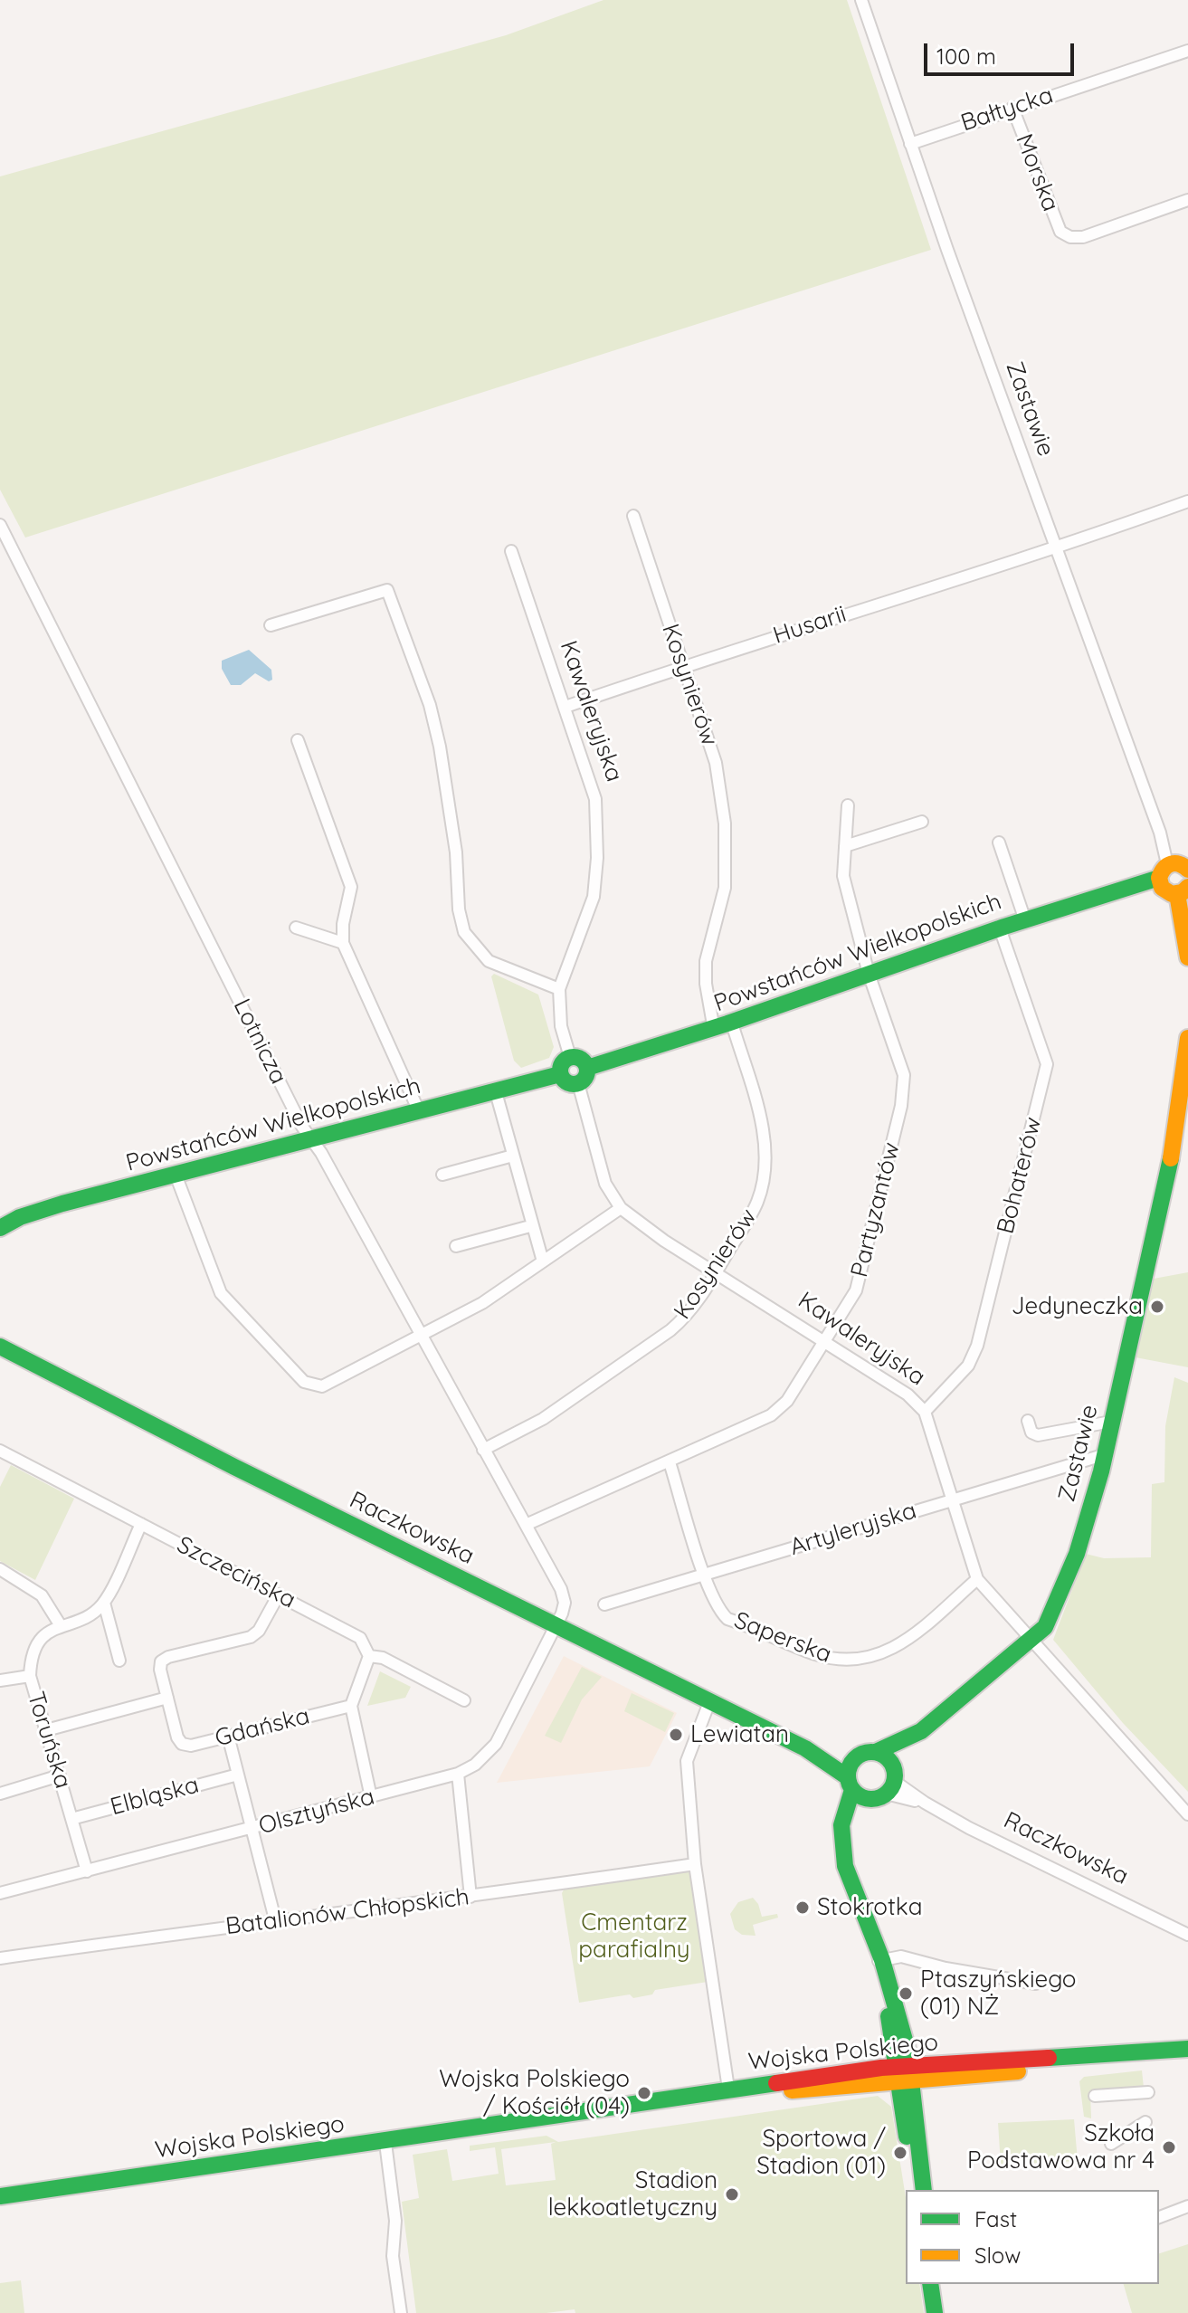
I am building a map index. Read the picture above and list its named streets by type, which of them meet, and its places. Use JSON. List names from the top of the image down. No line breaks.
{"streets":{"street":["Bałtycka","Morska","Zastawie","Husarii","Kosynierów","Kawaleryjska","Powstańców Wielkopolskich","Lotnicza","Bohaterów","Partyzantów","Raczkowska","Artyleryjska","Szczecińska","Saperska","Gdańska","Toruńska","Elbląska","Olsztyńska","Batalionów Chłopskich","Wojska Polskiego"]},"crossings":[["Bałtycka","Morska"],["Bałtycka","Zastawie"],["Zastawie","Husarii"],["Zastawie","Kawaleryjska"],["Zastawie","Powstańców Wielkopolskich"],["Zastawie","Artyleryjska"],["Husarii","Kosynierów"],["Husarii","Kawaleryjska"],["Kosynierów","Kawaleryjska"],["Kosynierów","Powstańców Wielkopolskich"],["Kosynierów","Lotnicza"],["Kawaleryjska","Powstańców Wielkopolskich"],["Kawaleryjska","Bohaterów"],["Kawaleryjska","Partyzantów"],["Kawaleryjska","Artyleryjska"],["Kawaleryjska","Saperska"],["Powstańców Wielkopolskich","Lotnicza"],["Powstańców Wielkopolskich","Bohaterów"],["Powstańców Wielkopolskich","Partyzantów"],["Lotnicza","Partyzantów"],["Lotnicza","Raczkowska"],["Lotnicza","Olsztyńska"],["Partyzantów","Saperska"],["Raczkowska","Olsztyńska"],["Artyleryjska","Saperska"],["Toruńska","Elbląska"],["Toruńska","Olsztyńska"]],"parks":["Cmentarz parafialny"],"places":["Jedyneczka","Lewiatan","Stokrotka","Ptaszyńskiego (01) NŻ","Wojska Polskiego / Kościół (04)","Szkoła Podstawowa nr 4","Sportowa / Stadion (01)","Stadion lekkoatletyczny"],"legend":["Fast","Slow"],"scale_bar":"100 m"}
